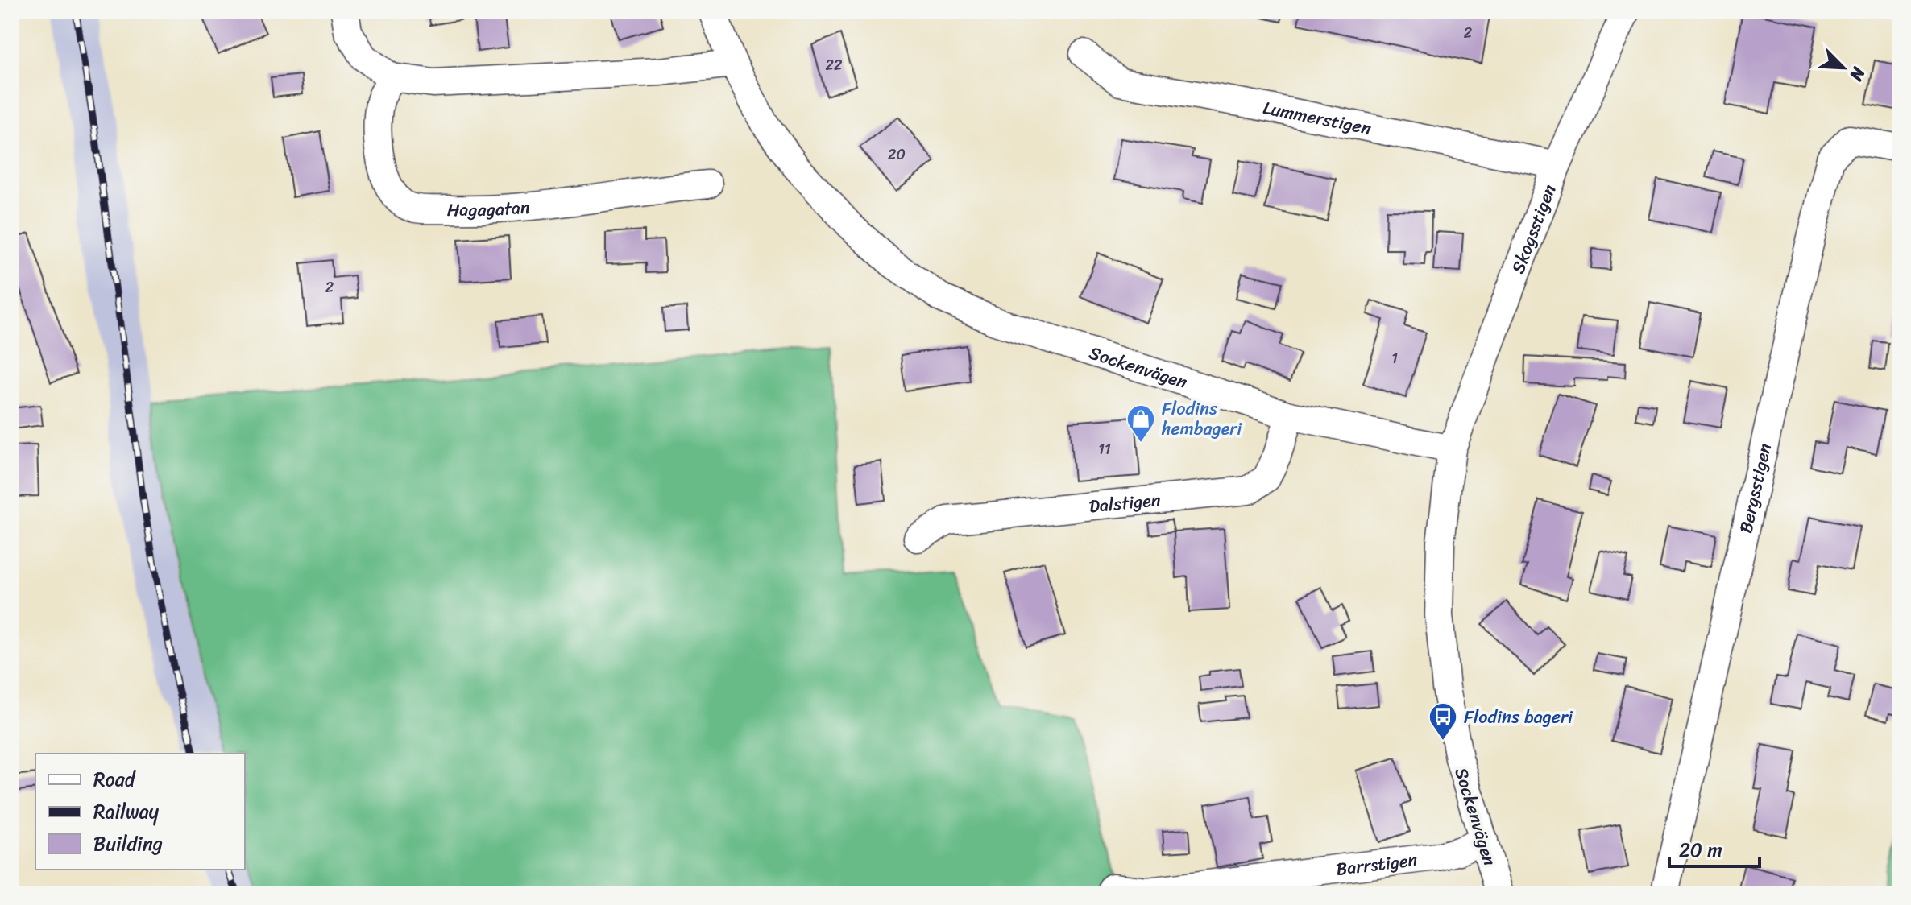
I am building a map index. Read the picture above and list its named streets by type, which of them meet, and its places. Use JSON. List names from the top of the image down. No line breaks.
{"streets":{"street":["Lummerstigen","Hagagatan","Skogsstigen","Sockenvägen","Bergsstigen","Dalstigen","Barrstigen"]},"crossings":[["Lummerstigen","Skogsstigen"],["Skogsstigen","Sockenvägen"],["Sockenvägen","Dalstigen"],["Sockenvägen","Barrstigen"]],"places":{"shop":["Flodins hembageri"],"bus stop":["Flodins bageri"]},"house_numbers":["2","22","20","2","1","11"],"legend":["Road","Railway","Building"],"scale_bar":"20 m","north":"bottom right"}
